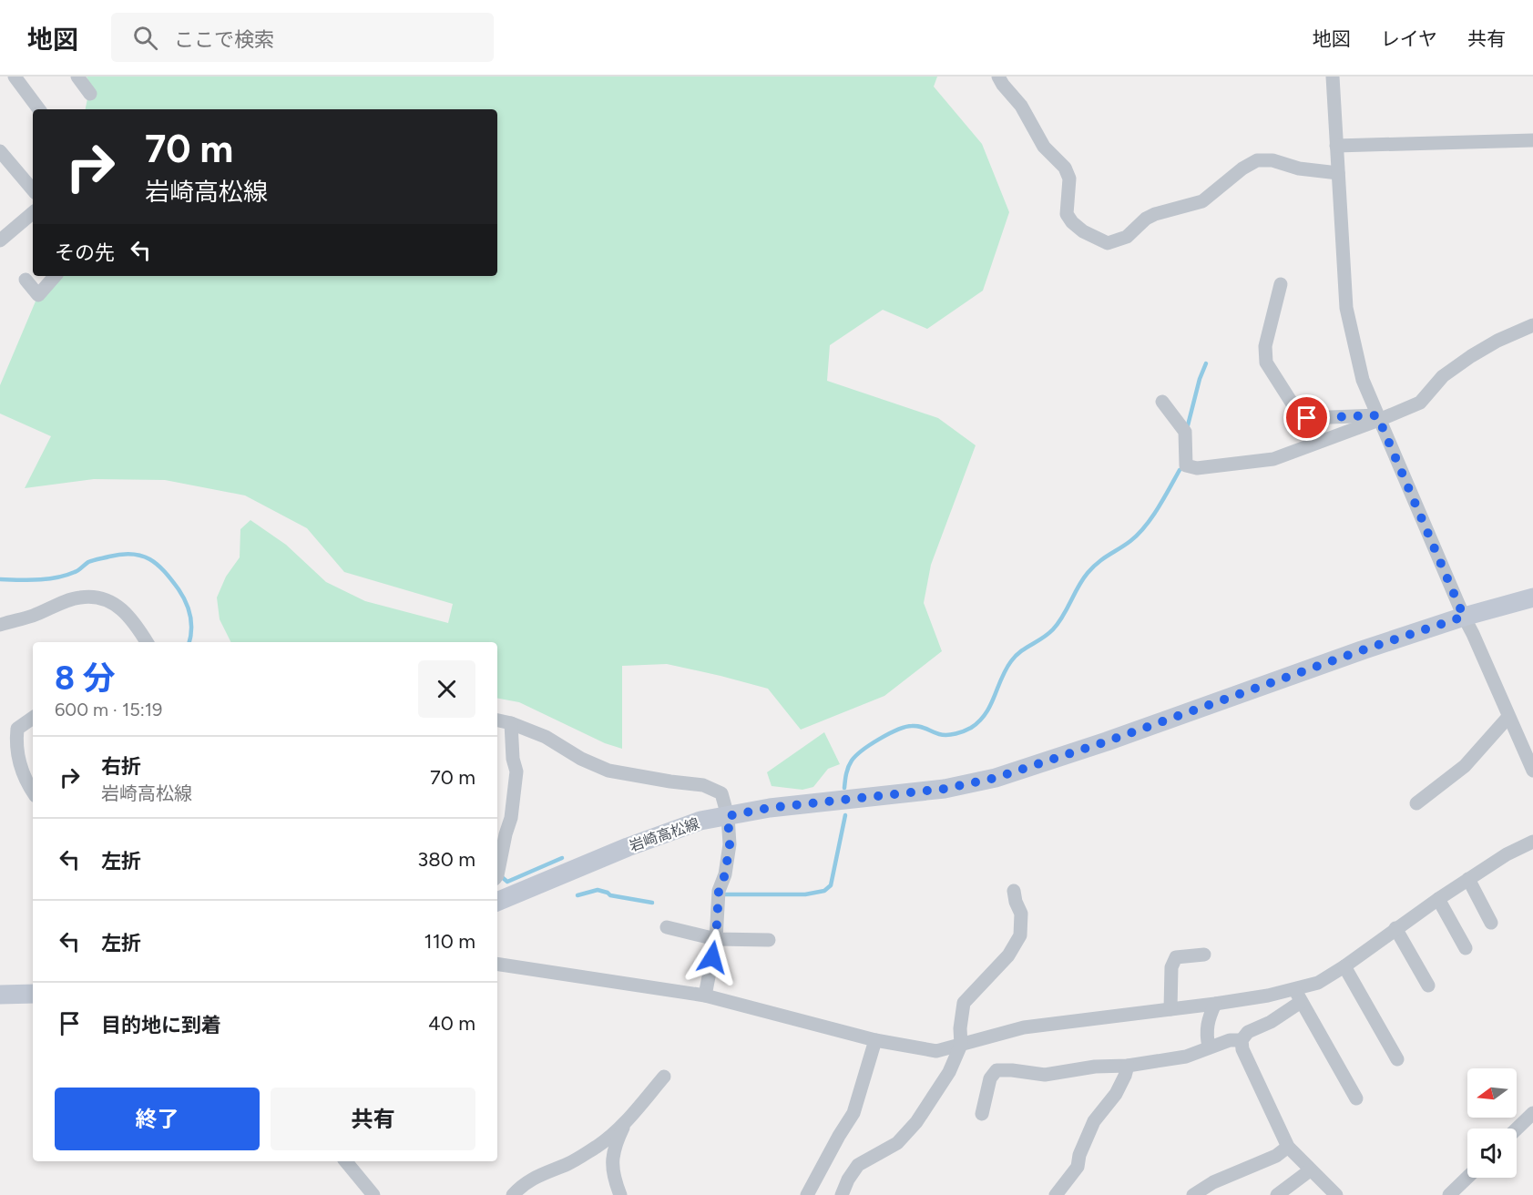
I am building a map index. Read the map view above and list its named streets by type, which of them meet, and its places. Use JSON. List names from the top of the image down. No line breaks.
{"streets":{"main road":["岩崎高松線"]},"north":"left","page":{"header":"地図","search":"ここで検索","nav":["地図","レイヤ","共有"],"turn":["70 m","岩崎高松線"],"then":"その先","heading":["8 分","600 m · 15:19"],"list":[{"name":"右折","note":"岩崎高松線","value":"70 m"},{"name":"左折","value":"380 m"},{"name":"左折","value":"110 m"},{"name":"目的地に到着","value":"40 m"}],"buttons":["終了","共有"]}}
